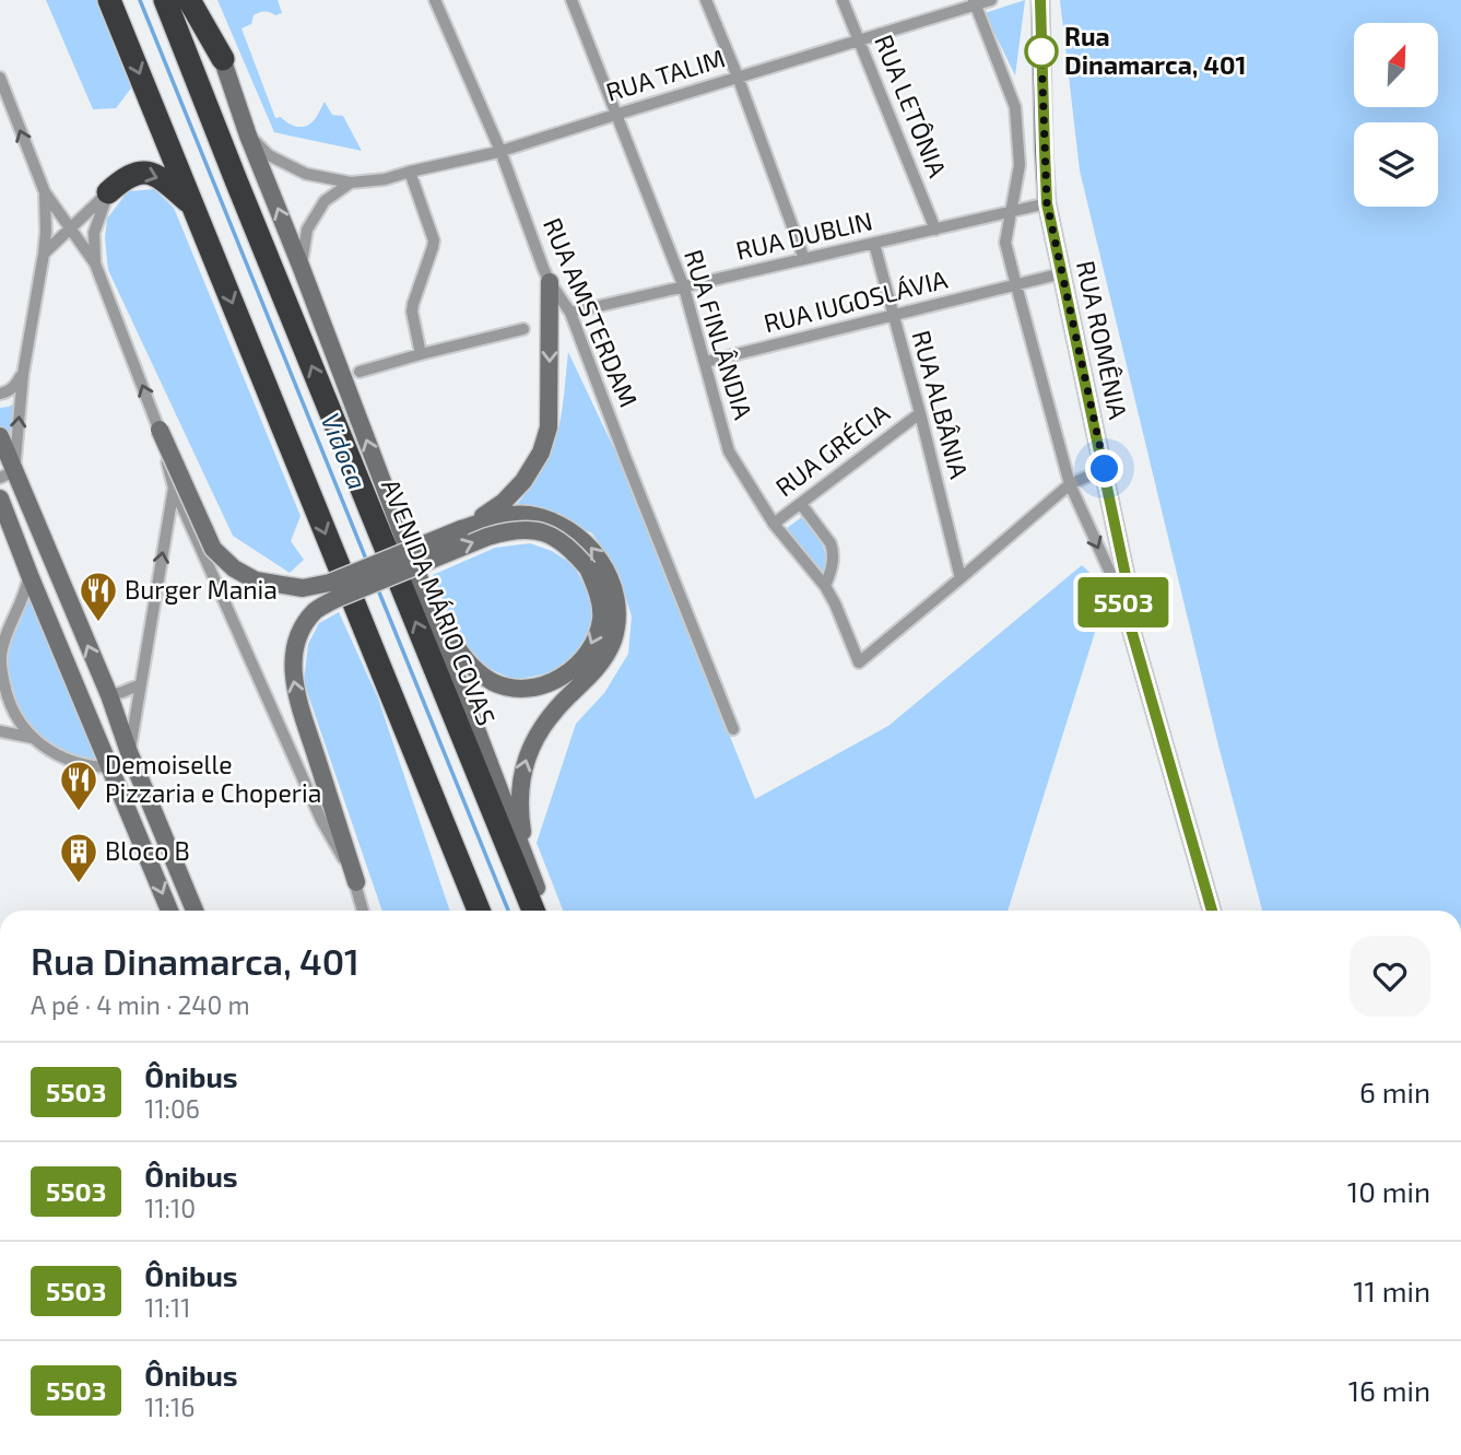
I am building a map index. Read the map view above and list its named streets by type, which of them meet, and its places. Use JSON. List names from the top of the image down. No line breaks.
{"streets":{"highway":["AVENIDA MÁRIO COVAS"],"main road":["RUA ROMÊNIA"],"street":["RUA TALIM","RUA LETÔNIA","RUA DUBLIN","RUA IUGOSLÁVIA","RUA AMSTERDAM","RUA FINLÂNDIA","RUA ALBÂNIA","RUA GRÉCIA"]},"crossings":[["RUA TALIM","RUA LETÔNIA"],["RUA TALIM","RUA AMSTERDAM"],["RUA TALIM","RUA FINLÂNDIA"],["RUA LETÔNIA","RUA DUBLIN"],["RUA DUBLIN","RUA AMSTERDAM"],["RUA DUBLIN","RUA FINLÂNDIA"],["RUA DUBLIN","RUA ROMÊNIA"],["RUA DUBLIN","RUA ALBÂNIA"],["RUA IUGOSLÁVIA","RUA FINLÂNDIA"],["RUA IUGOSLÁVIA","RUA ROMÊNIA"],["RUA IUGOSLÁVIA","RUA ALBÂNIA"],["RUA FINLÂNDIA","RUA ALBÂNIA"],["RUA FINLÂNDIA","RUA GRÉCIA"],["RUA ALBÂNIA","RUA GRÉCIA"]],"water":["Vidoca"],"places":{"other":["Rua Dinamarca, 401"],"restaurant":["Burger Mania","Demoiselle Pizzaria e Choperia"],"building":["Bloco B"]},"lines":["bus line 5503"],"north":"top right","page":{"on_map":"5503","heading":["Rua Dinamarca, 401","A pé · 4 min · 240 m"],"list":[{"mark":"5503","name":"Ônibus","note":"11:06","value":"6 min"},{"mark":"5503","name":"Ônibus","note":"11:10","value":"10 min"},{"mark":"5503","name":"Ônibus","note":"11:11","value":"11 min"},{"mark":"5503","name":"Ônibus","note":"11:16","value":"16 min"}]}}
